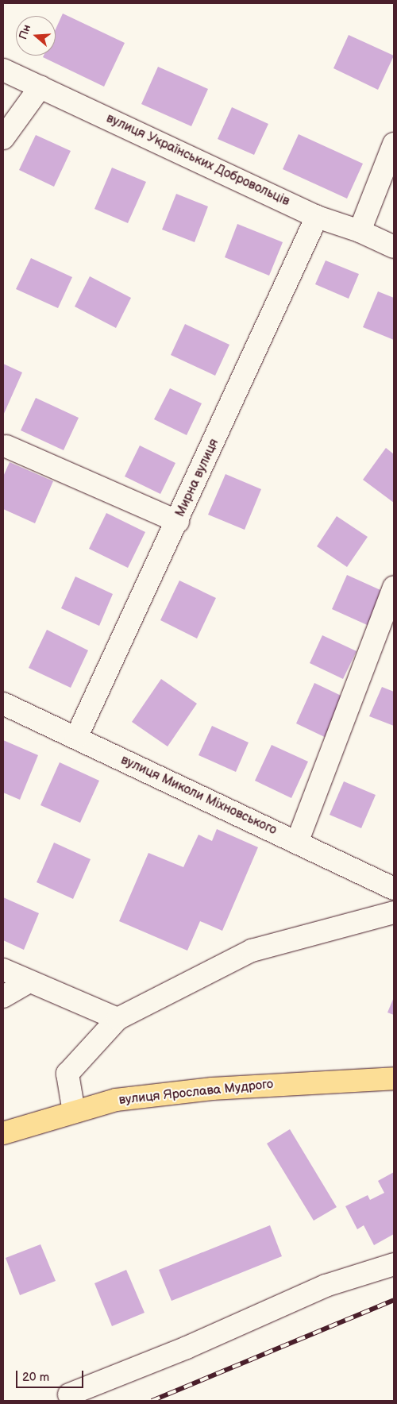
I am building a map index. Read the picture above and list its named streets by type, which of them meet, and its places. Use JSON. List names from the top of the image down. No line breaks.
{"streets":{"highway":["вулиця Ярослава Мудрого"],"street":["вулиця Українських Добровольців","Мирна вулиця","вулиця Миколи Міхновського"]},"crossings":[["вулиця Українських Добровольців","Мирна вулиця"],["Мирна вулиця","вулиця Миколи Міхновського"]],"scale_bar":"20 m","north":"left"}
